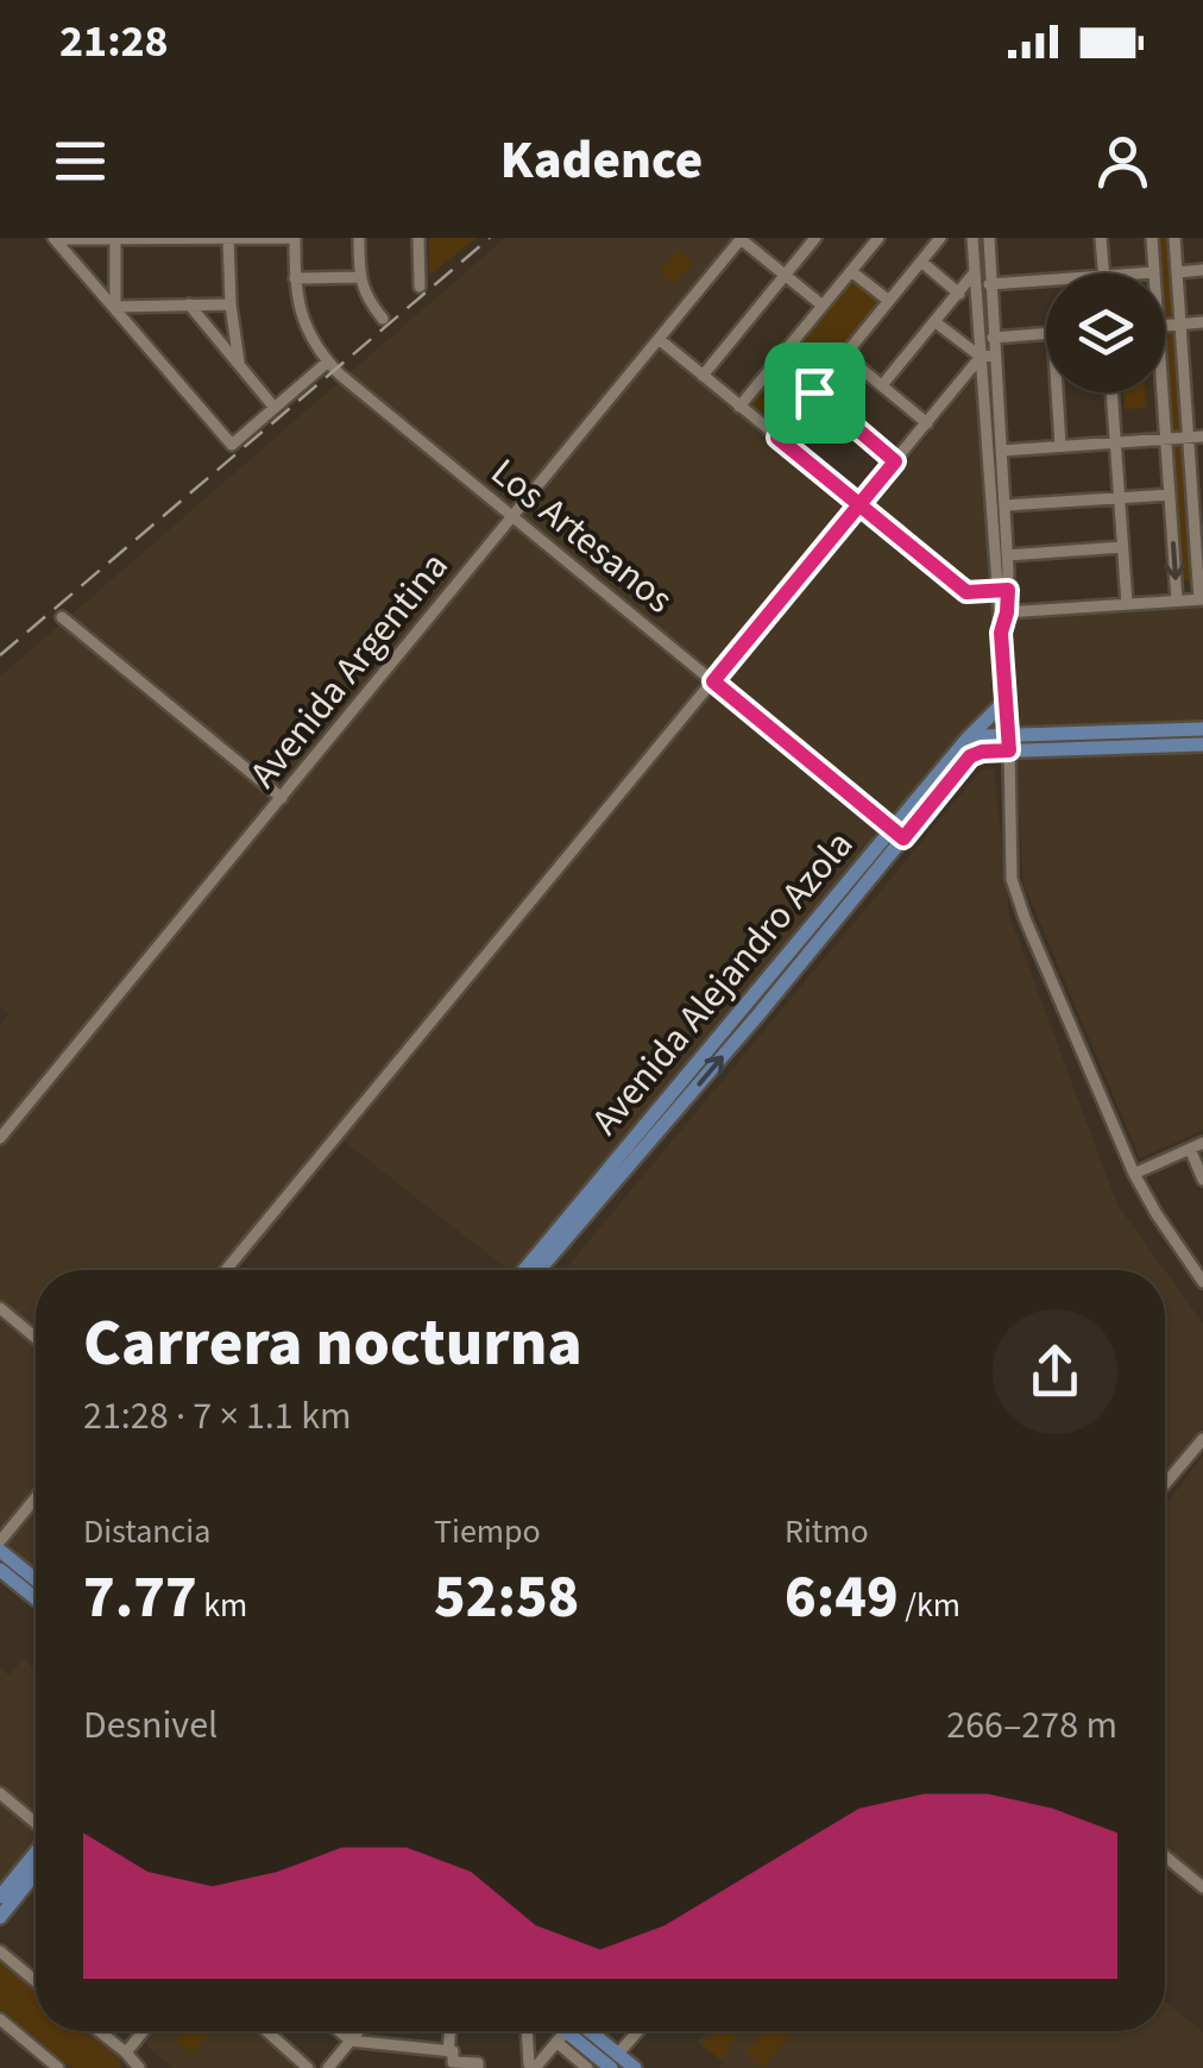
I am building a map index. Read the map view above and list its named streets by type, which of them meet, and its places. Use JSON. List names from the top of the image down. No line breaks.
{"streets":{"main road":["Avenida Alejandro Azola"],"street":["Los Artesanos","Avenida Argentina"]},"crossings":[["Los Artesanos","Avenida Argentina"],["Los Artesanos","Avenida Alejandro Azola"]],"page":{"status":"21:28","header":"Kadence","heading":["Carrera nocturna","21:28 · 7 × 1.1 km"],"stats":[["Distancia","7.77 km"],["Tiempo","52:58"],["Ritmo","6:49 /km"]],"chart":["Desnivel","266–278 m"]}}
